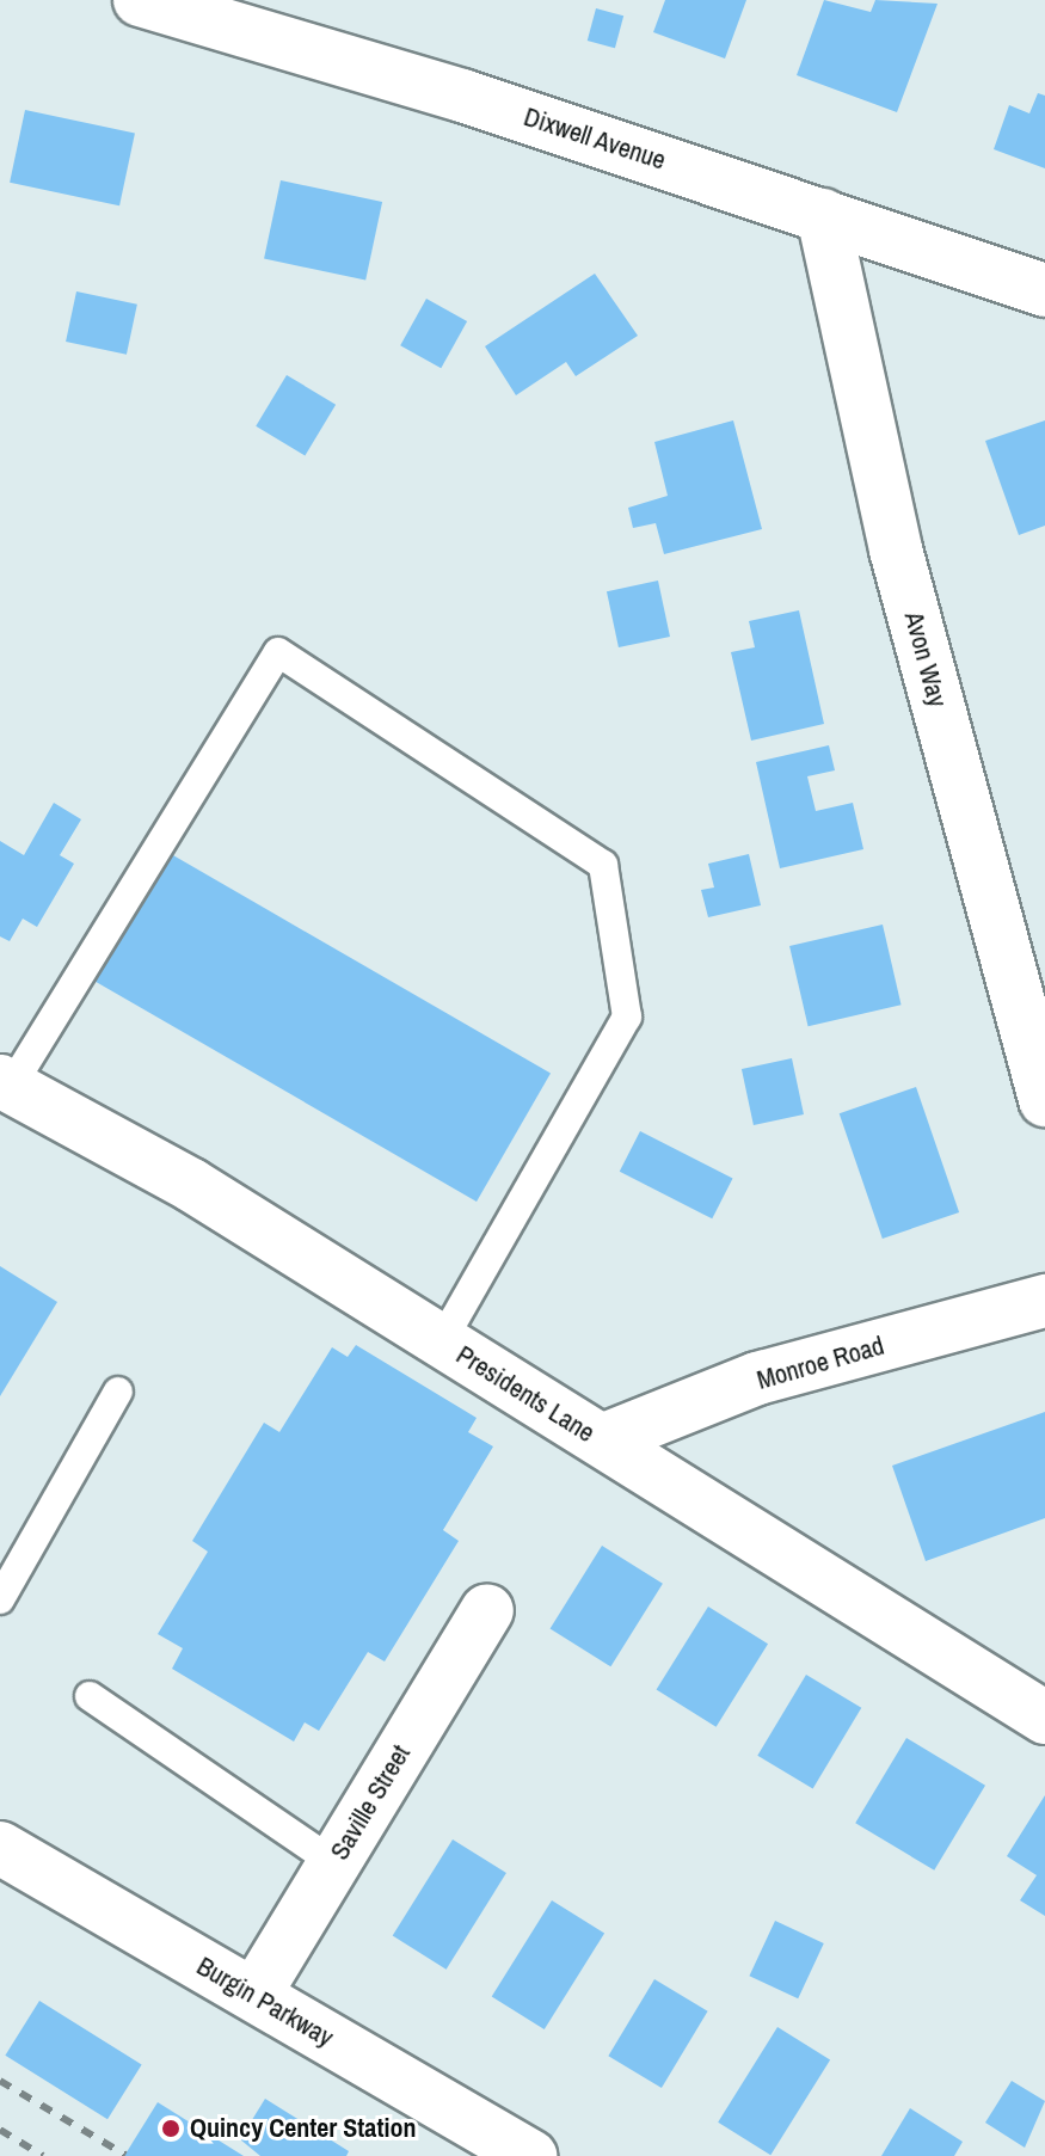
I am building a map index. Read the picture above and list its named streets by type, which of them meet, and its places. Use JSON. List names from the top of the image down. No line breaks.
{"streets":{"street":["Dixwell Avenue","Avon Way","Monroe Road","Presidents Lane","Saville Street","Burgin Parkway"]},"crossings":[["Dixwell Avenue","Avon Way"],["Monroe Road","Presidents Lane"],["Saville Street","Burgin Parkway"]],"places":["Quincy Center Station"]}
